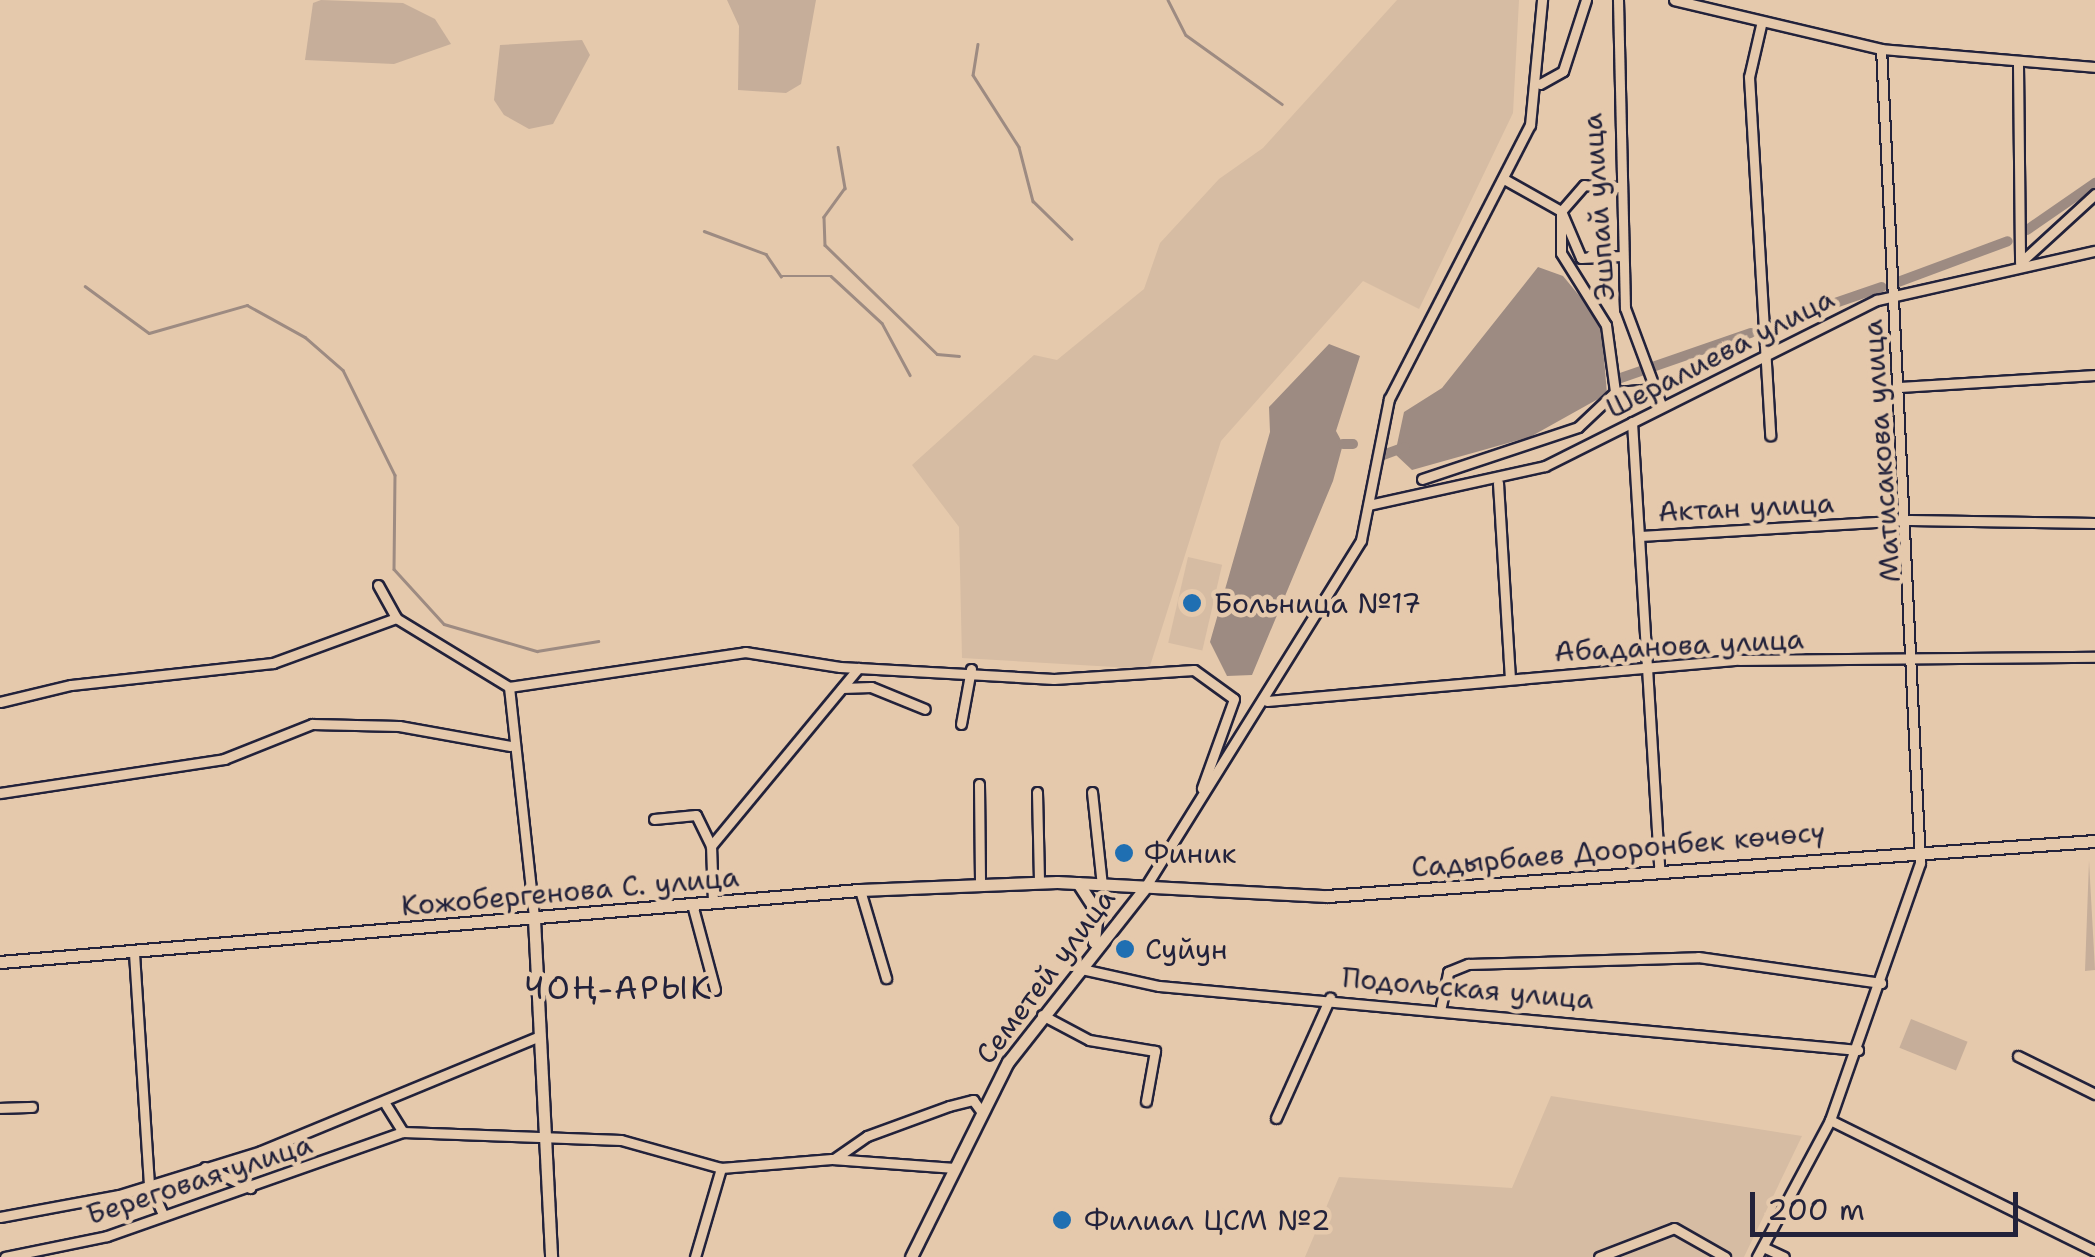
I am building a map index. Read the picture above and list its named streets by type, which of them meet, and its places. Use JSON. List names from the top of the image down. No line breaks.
{"streets":{"main road":["Садырбаев Дооронбек көчөсү","Кожобергенова С. улица","Семетей улица"],"street":["Эшпай улица","Шералиева улица","Матисакова улица","Актан улица","Абаданова улица","Подольская улица","Береговая улица"]},"crossings":[["Эшпай улица","Шералиева улица"],["Шералиева улица","Матисакова улица"],["Матисакова улица","Актан улица"],["Матисакова улица","Абаданова улица"],["Матисакова улица","Садырбаев Дооронбек көчөсү"],["Матисакова улица","Подольская улица"],["Садырбаев Дооронбек көчөсү","Кожобергенова С. улица"],["Садырбаев Дооронбек көчөсү","Семетей улица"],["Кожобергенова С. улица","Семетей улица"],["Семетей улица","Подольская улица"],["Семетей улица","Береговая улица"]],"districts":["ЧОҢ-АРЫК"],"places":["Больница №17","Финик","Суйун","Филиал ЦСМ №2"],"scale_bar":"200 m"}
